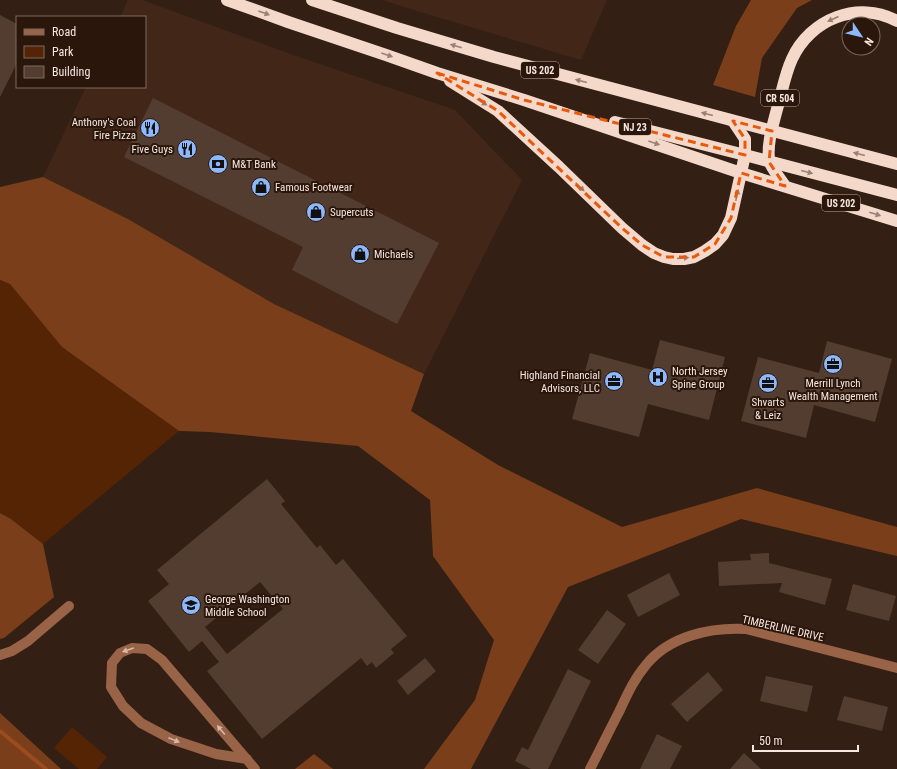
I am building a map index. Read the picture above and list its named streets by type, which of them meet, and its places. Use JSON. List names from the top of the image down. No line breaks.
{"streets":{"highway":["US 202","CR 504","NJ 23"],"street":["TIMBERLINE DRIVE"]},"crossings":[["US 202","CR 504"],["US 202","NJ 23"],["CR 504","NJ 23"]],"places":{"restaurant":["Anthony's Coal Fire Pizza","Five Guys"],"bank":["M&T Bank"],"shop":["Famous Footwear","Supercuts","Michaels"],"office":["Merrill Lynch Wealth Management","Highland Financial Advisors, LLC","Shvarts & Leiz"],"hospital":["North Jersey Spine Group"],"school or university":["George Washington Middle School"]},"legend":["Road","Park","Building"],"scale_bar":"50 m","north":"bottom right"}
